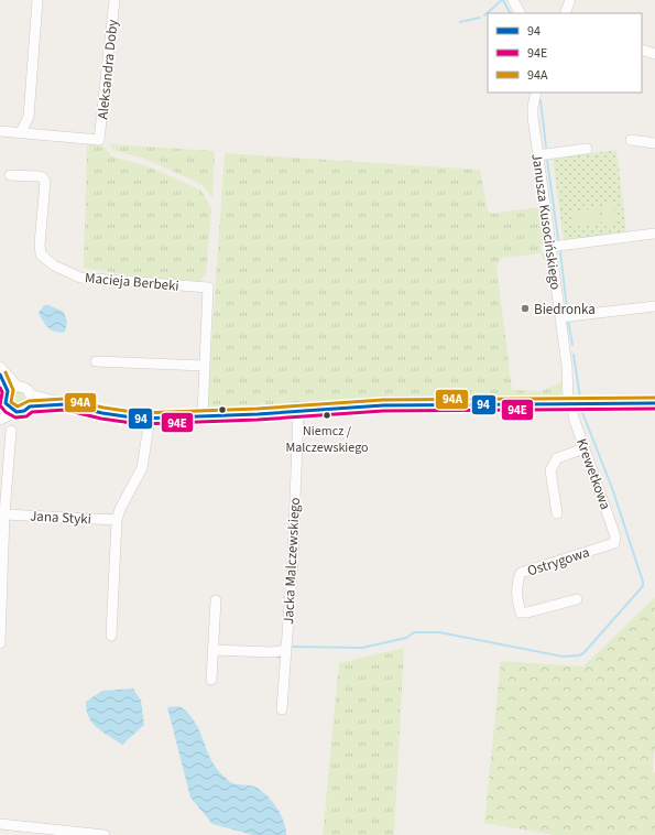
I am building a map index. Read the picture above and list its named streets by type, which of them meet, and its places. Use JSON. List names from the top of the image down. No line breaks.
{"streets":{"street":["Aleksandra Doby","Janusza Kusocińskiego","Macieja Berbeki","Krewetkowa","Jana Styki","Jacka Malczewskiego","Ostrygowa"]},"crossings":[["Janusza Kusocińskiego","Krewetkowa"],["Krewetkowa","Ostrygowa"]],"places":["Biedronka","Niemcz / Malczewskiego"],"lines":["transit line 94A","transit line 94","transit line 94E"],"legend":["94","94E","94A"]}
